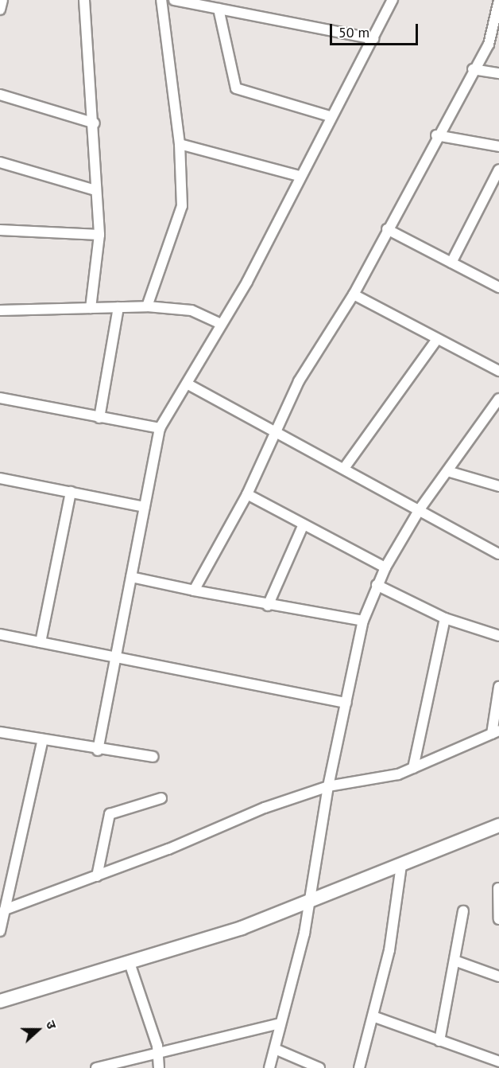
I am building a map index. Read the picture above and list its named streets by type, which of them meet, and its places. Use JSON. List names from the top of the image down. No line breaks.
{"scale_bar":"50 m","north":"right"}
